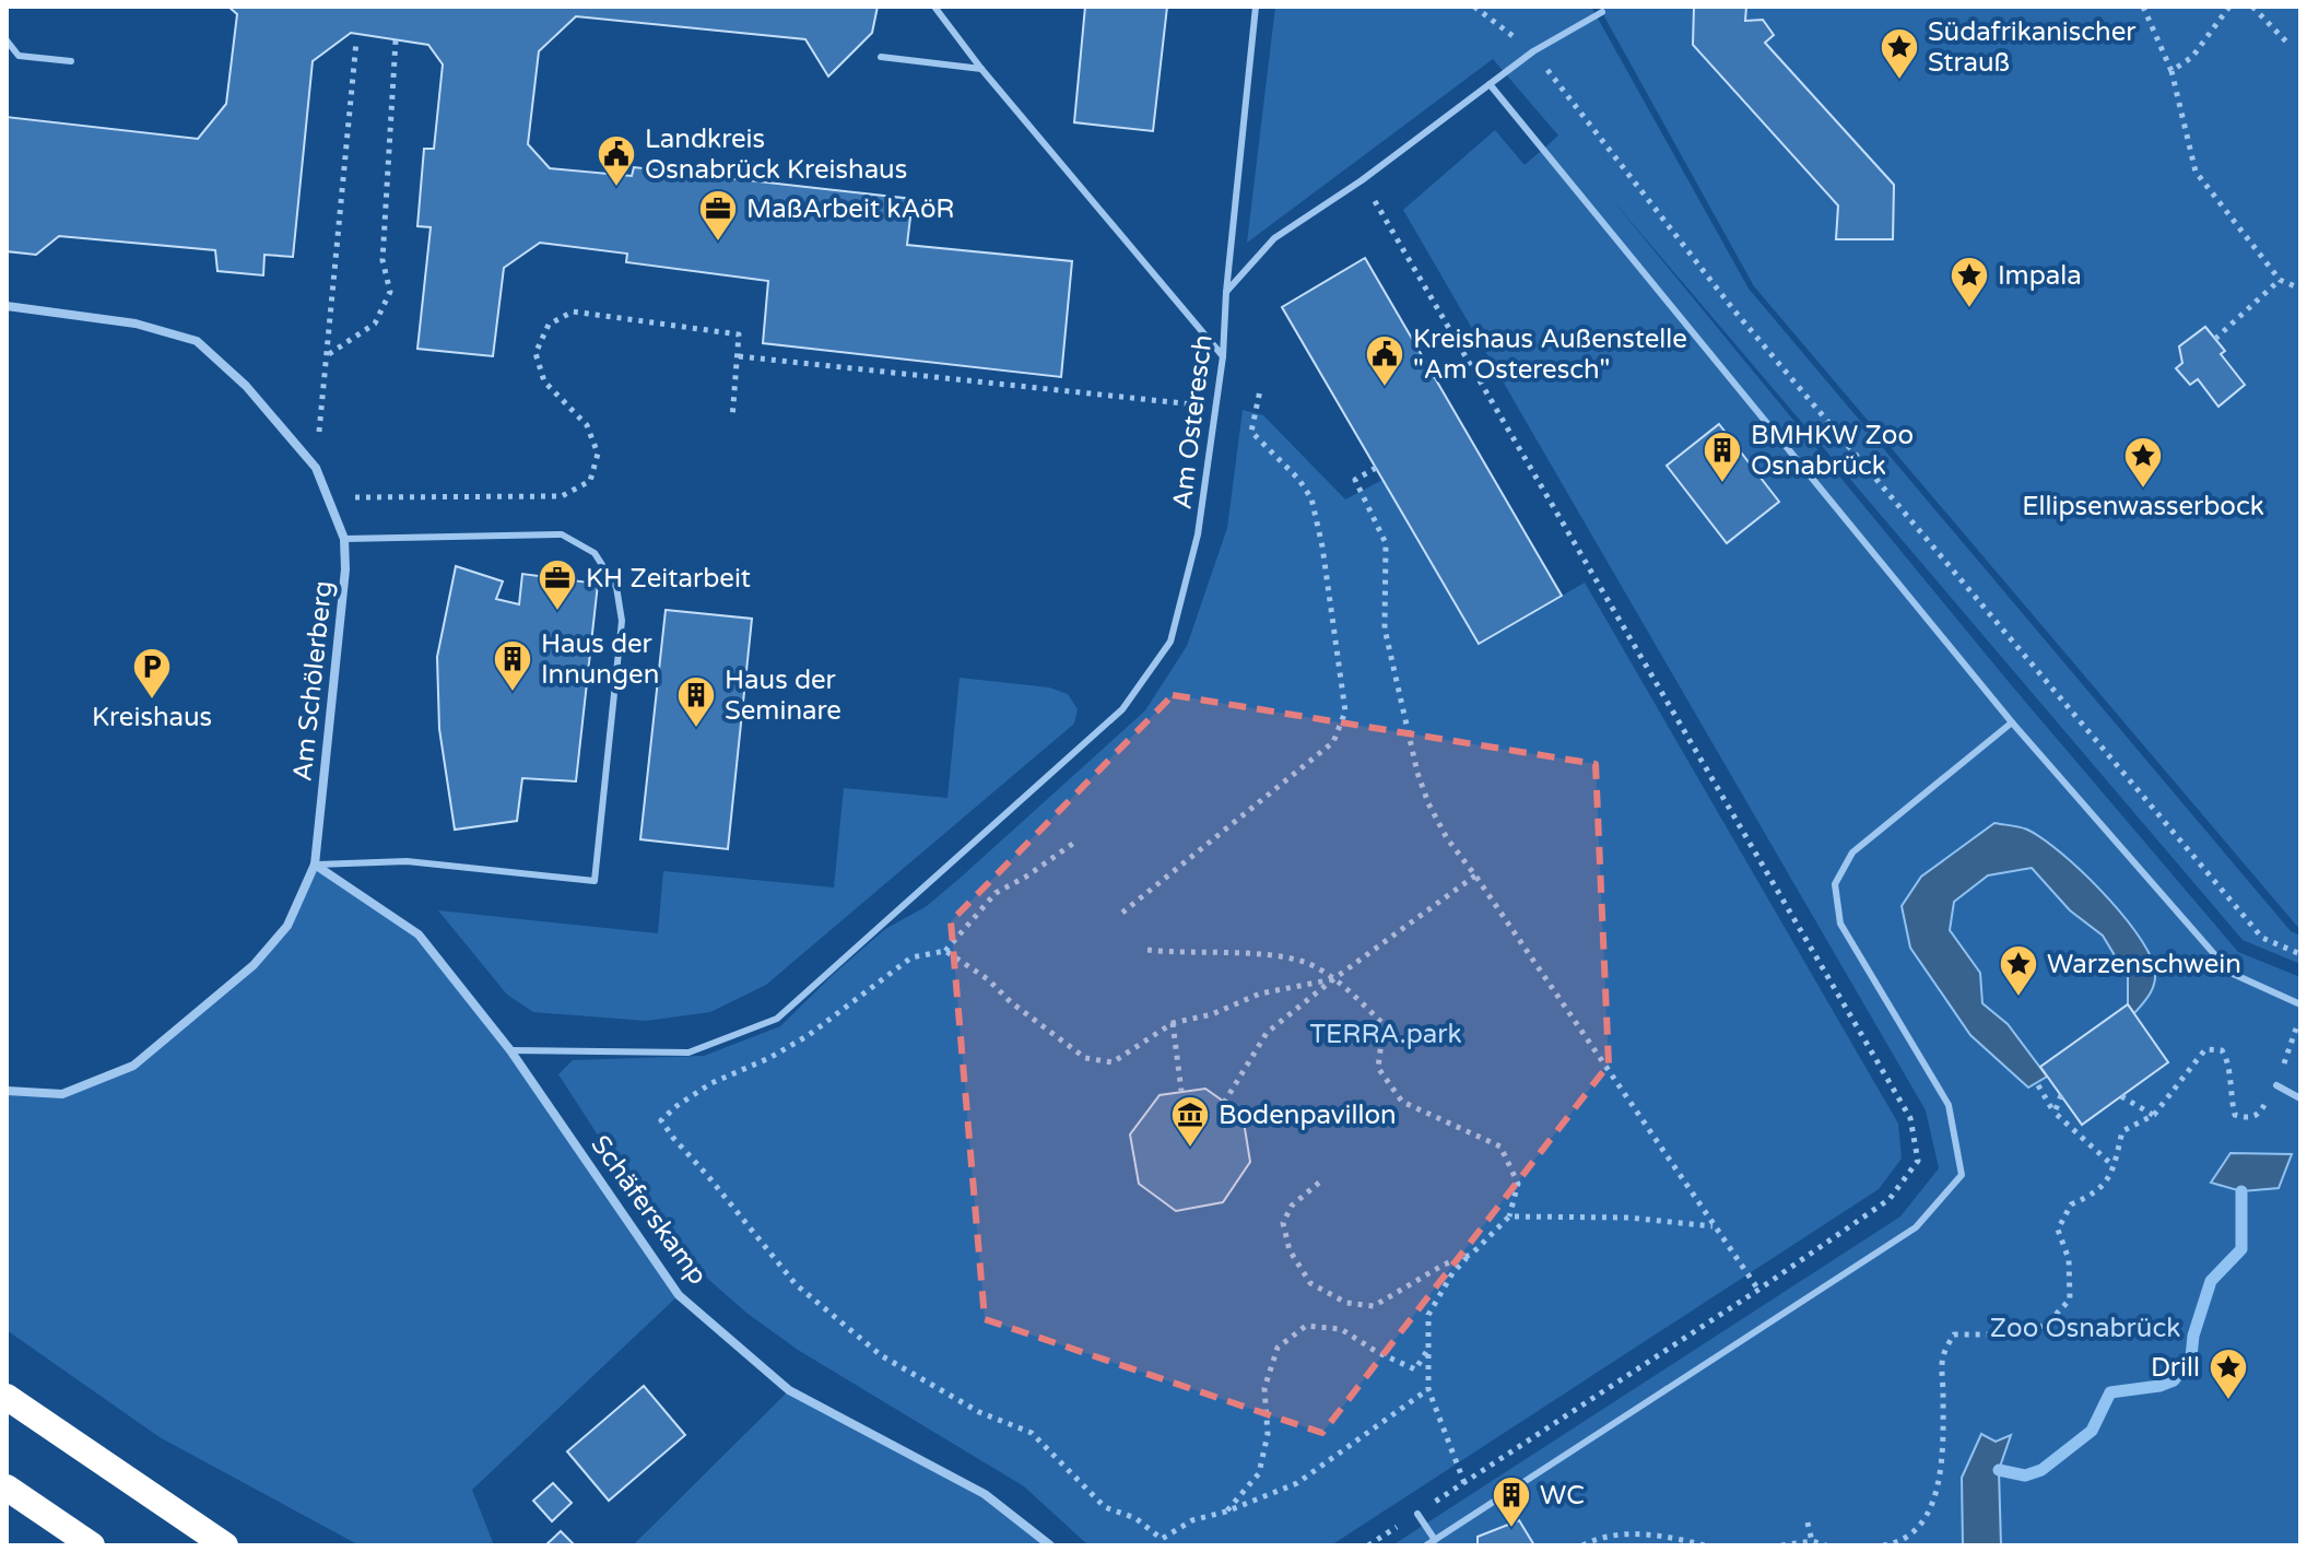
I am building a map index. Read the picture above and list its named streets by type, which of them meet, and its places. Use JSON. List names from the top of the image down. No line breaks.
{"streets":{"street":["Am Schölerberg","Schäferskamp"],"lane":["Am Osteresch"]},"crossings":[["Am Osteresch","Schäferskamp"],["Am Schölerberg","Schäferskamp"]],"parks":["TERRA.park","Zoo Osnabrück"],"places":{"place":["Südafrikanischer Strauß","Impala","Ellipsenwasserbock","Warzenschwein","Drill"],"public building":["Landkreis Osnabrück Kreishaus","Kreishaus Außenstelle \"Am Osteresch\""],"office":["MaßArbeit kAöR","KH Zeitarbeit"],"building":["BMHKW Zoo Osnabrück","Haus der Innungen","Haus der Seminare","WC"],"parking":["Kreishaus"],"museum":["Bodenpavillon"]}}
